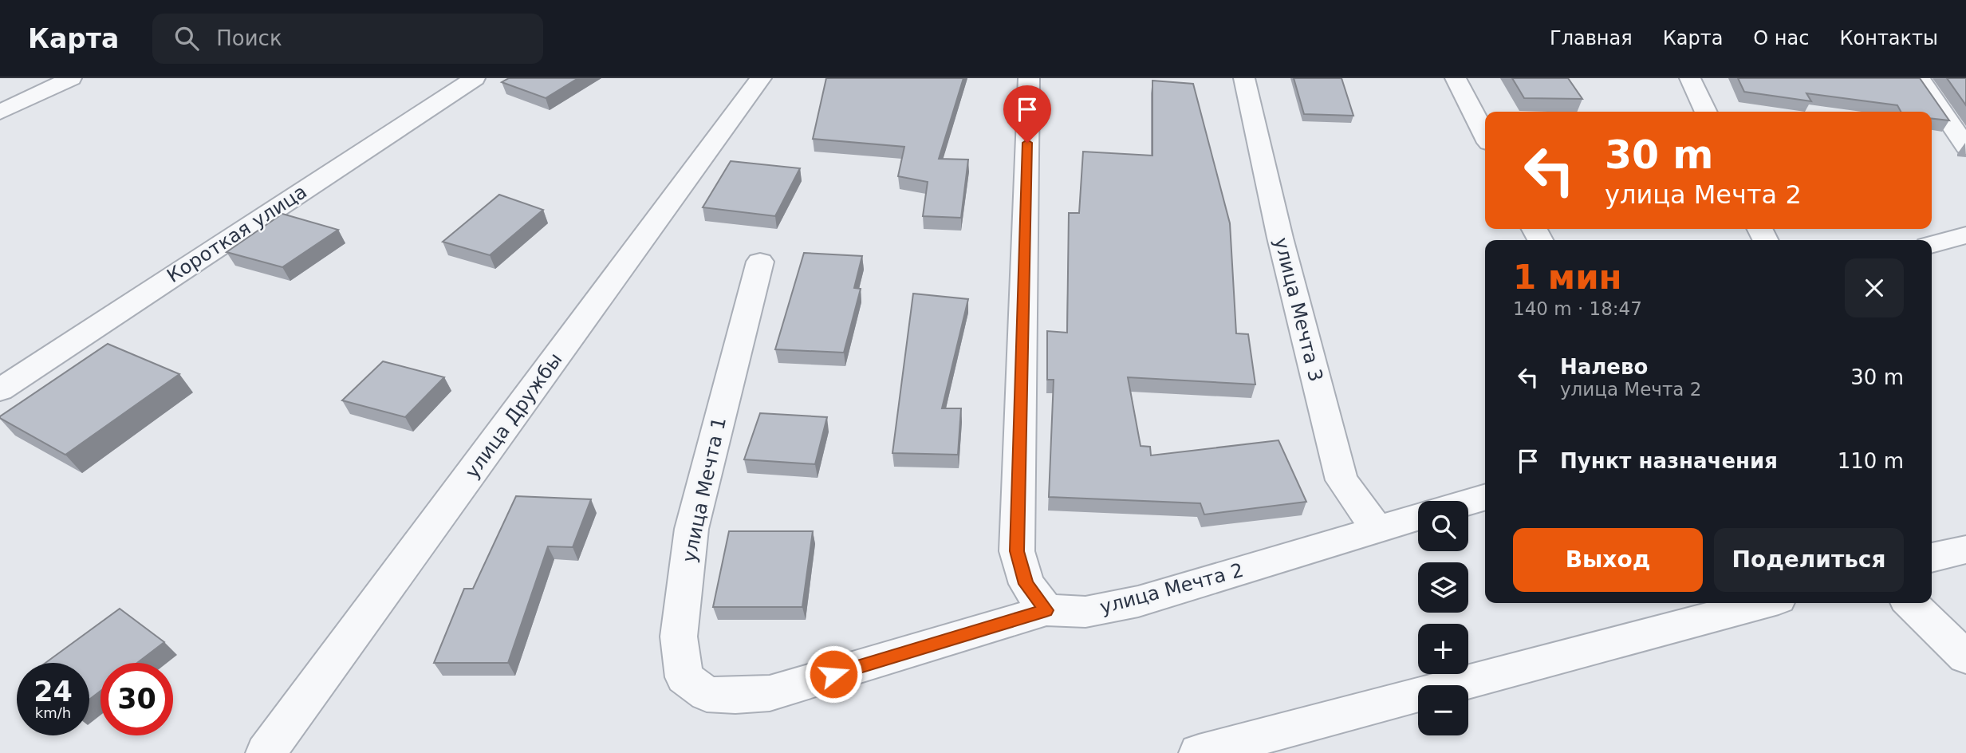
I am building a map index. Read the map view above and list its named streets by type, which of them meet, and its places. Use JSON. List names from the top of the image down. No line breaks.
{"streets":{"street":["Короткая улица","улица Мечта 3","улица Дружбы","улица Мечта 1","улица Мечта 2"]},"crossings":[["улица Мечта 3","улица Мечта 2"],["улица Мечта 1","улица Мечта 2"]],"page":{"header":"Карта","search":"Поиск","nav":["Главная","Карта","О нас","Контакты"],"turn":["30 m","улица Мечта 2"],"heading":["1 мин","140 m · 18:47"],"list":[{"name":"Налево","note":"улица Мечта 2","value":"30 m"},{"name":"Пункт назначения","value":"110 m"}],"map_buttons":["+","−"],"buttons":["Выход","Поделиться"],"speed":"24 km/h","limit":"30"}}
